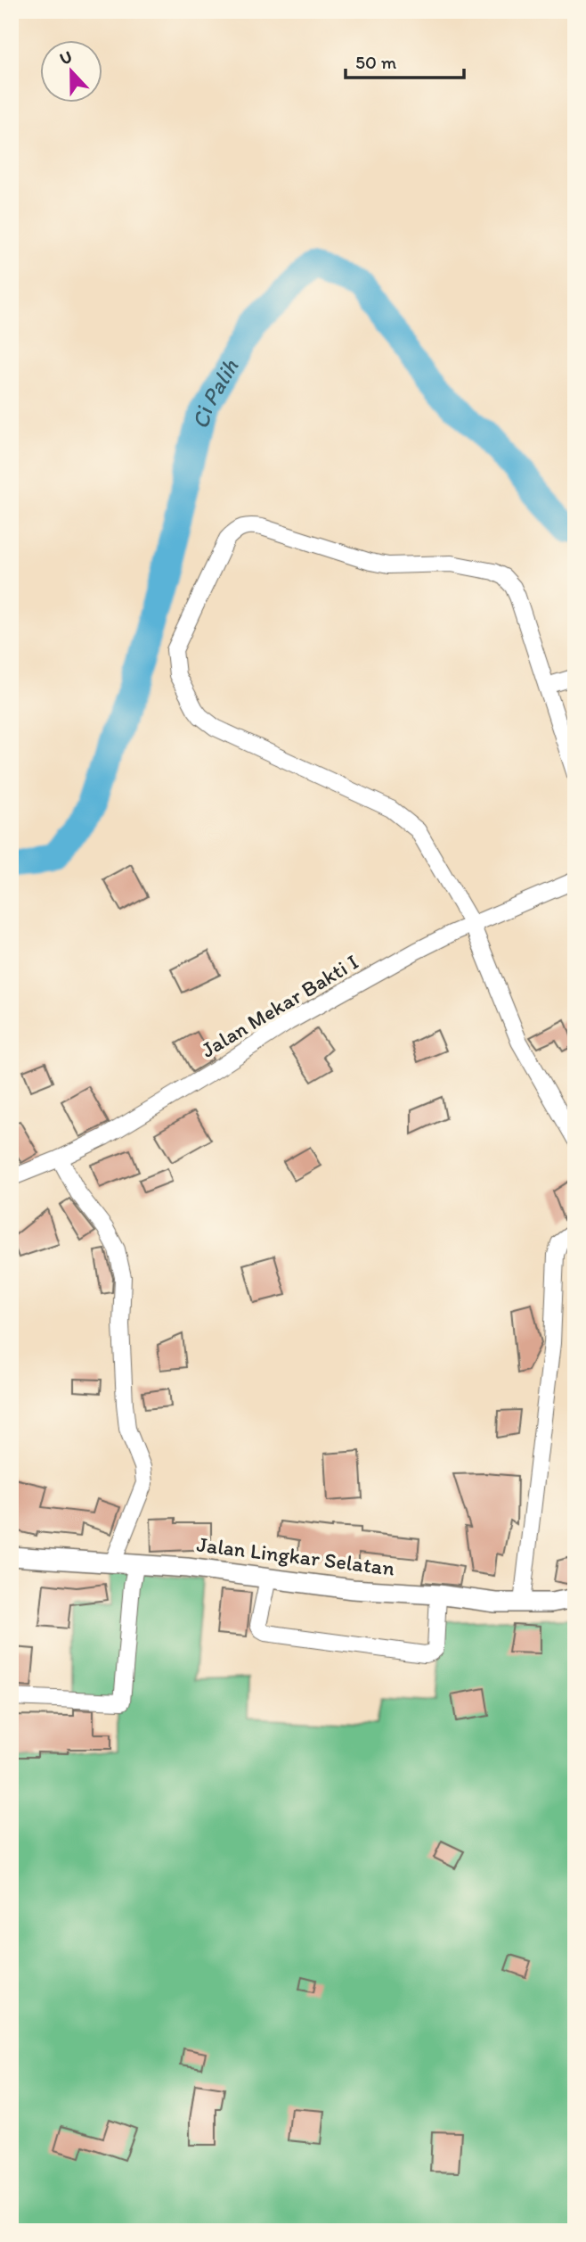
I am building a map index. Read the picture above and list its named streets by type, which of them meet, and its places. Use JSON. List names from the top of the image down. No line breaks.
{"streets":{"street":["Jalan Mekar Bakti I","Jalan Lingkar Selatan"]},"water":["Ci Palih"],"scale_bar":"50 m","north":"top"}
